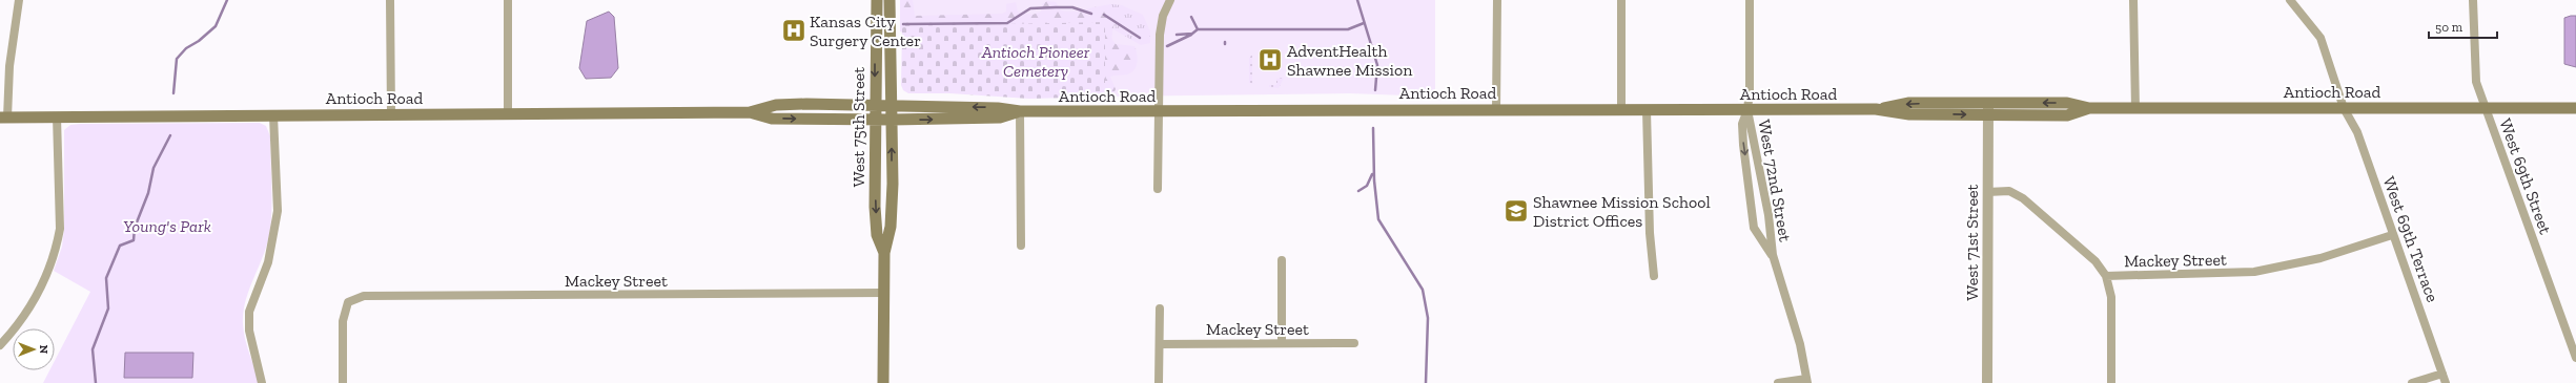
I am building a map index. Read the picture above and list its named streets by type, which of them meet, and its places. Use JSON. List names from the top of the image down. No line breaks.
{"streets":{"main road":["Antioch Road","West 75th Street"],"street":["West 69th Street","West 72nd Street","West 69th Terrace","West 71st Street","Mackey Street"]},"crossings":[["Antioch Road","West 75th Street"],["Antioch Road","West 69th Street"],["Antioch Road","West 72nd Street"],["Antioch Road","West 69th Terrace"],["Antioch Road","West 71st Street"],["West 75th Street","Mackey Street"],["West 69th Terrace","Mackey Street"],["West 71st Street","Mackey Street"]],"parks":["Antioch Pioneer Cemetery","Young's Park"],"places":{"hospital":["Kansas City Surgery Center","AdventHealth Shawnee Mission"],"school or university":["Shawnee Mission School District Offices"]},"scale_bar":"50 m","north":"right"}
